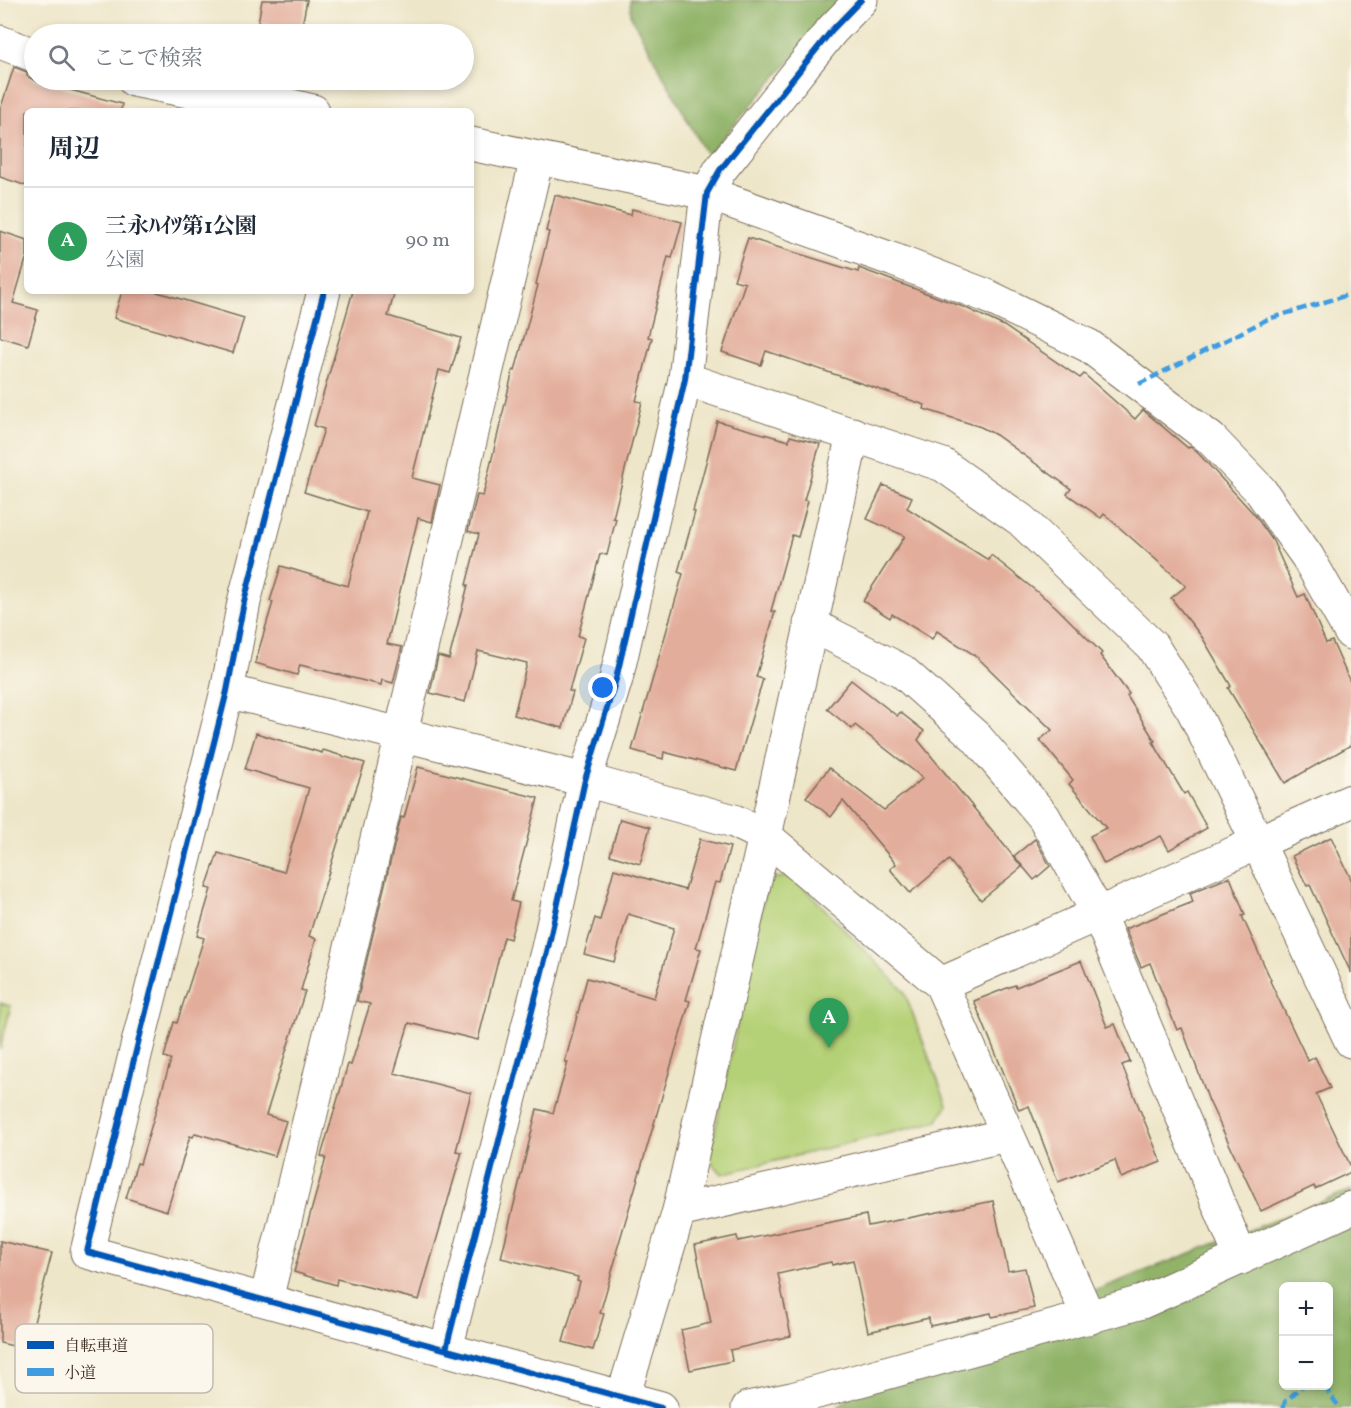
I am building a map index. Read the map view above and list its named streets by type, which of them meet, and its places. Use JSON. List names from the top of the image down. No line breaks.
{"legend":["自転車道","小道"],"page":{"search":"ここで検索","heading":"周辺","list":[{"mark":"A","name":"三永ﾊｲﾂ第1公園","note":"公園","value":"90 m"}],"pins":"A","map_buttons":["+","−"]}}
